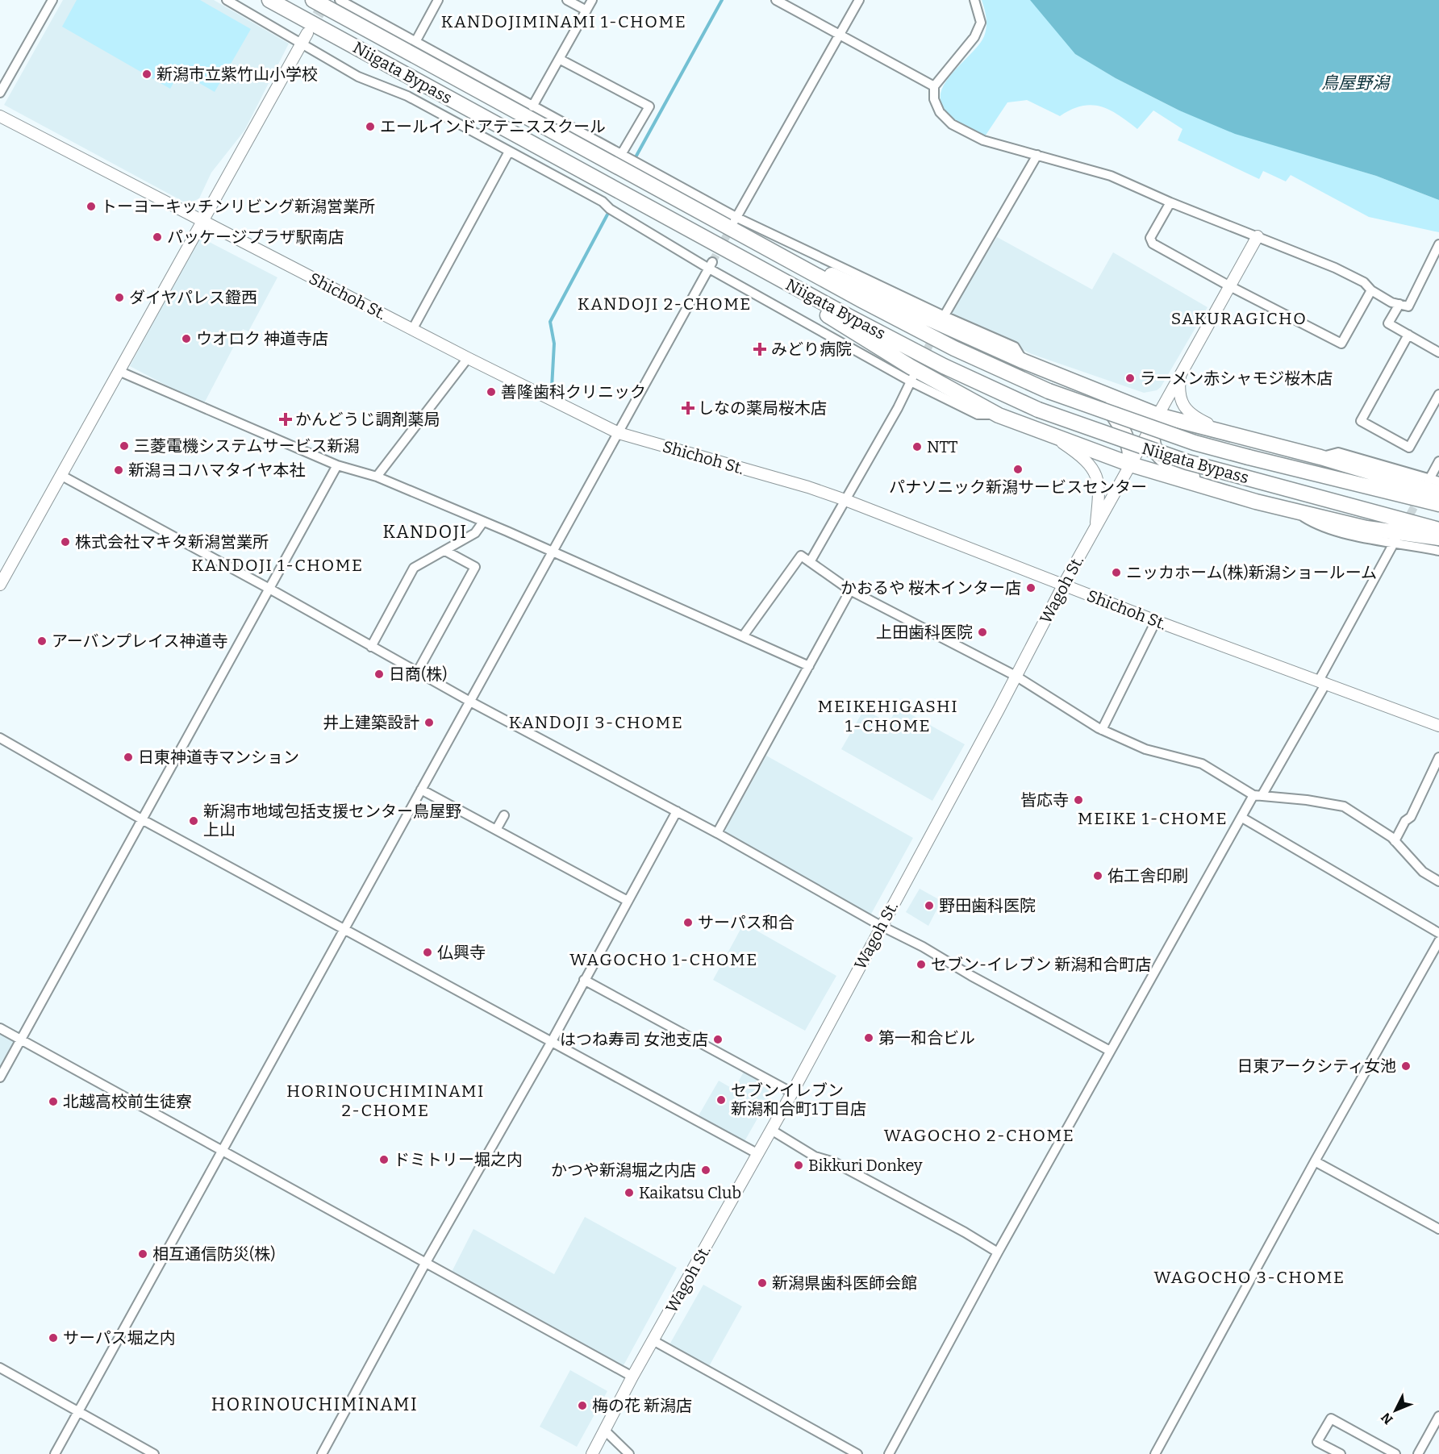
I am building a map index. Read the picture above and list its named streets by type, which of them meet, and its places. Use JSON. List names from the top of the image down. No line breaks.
{"streets":{"highway":["Niigata Bypass"],"street":["Shichoh St.","Wagoh St."]},"crossings":[["Shichoh St.","Wagoh St."]],"districts":["KANDOJIMINAMI 1-CHOME","KANDOJI 2-CHOME","SAKURAGICHO","KANDOJI","KANDOJI 1-CHOME","MEIKEHIGASHI 1-CHOME","KANDOJI 3-CHOME","MEIKE 1-CHOME","WAGOCHO 1-CHOME","HORINOUCHIMINAMI 2-CHOME","WAGOCHO 2-CHOME","WAGOCHO 3-CHOME","HORINOUCHIMINAMI"],"water":["鳥屋野潟"],"places":{"other":["新潟市立紫竹山小学校","エールインドアテニススクール","トーヨーキッチンリビング新潟営業所","パッケージプラザ駅南店","ダイヤパレス鐙西","ウオロク 神道寺店","ラーメン赤シャモジ桜木店","善隆歯科クリニック","三菱電機システムサービス新潟","NTT","パナソニック新潟サービスセンター","新潟ヨコハマタイヤ本社","株式会社マキタ新潟営業所","ニッカホーム(株)新潟ショールーム","かおるや 桜木インター店","上田歯科医院","アーバンプレイス神道寺","日商(株)","井上建築設計","日東神道寺マンション","皆応寺","新潟市地域包括支援センター鳥屋野 上山","佑工舎印刷","野田歯科医院","サーパス和合","仏興寺","セブン-イレブン 新潟和合町店","第一和合ビル","はつね寿司 女池支店","日東アークシティ女池","セブンイレブン 新潟和合町1丁目店","北越高校前生徒寮","ドミトリー堀之内","Bikkuri Donkey","かつや新潟堀之内店","Kaikatsu Club","相互通信防災(株)","新潟県歯科医師会館","サーパス堀之内","梅の花 新潟店"],"health":["みどり病院","しなの薬局桜木店","かんどうじ調剤薬局"]},"north":"bottom left"}
